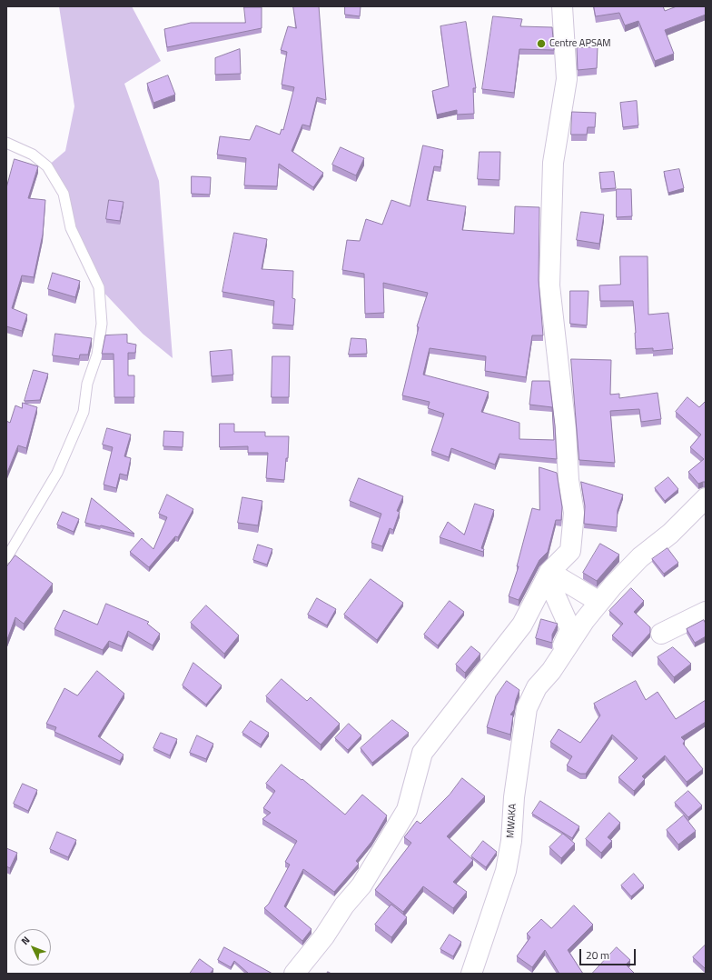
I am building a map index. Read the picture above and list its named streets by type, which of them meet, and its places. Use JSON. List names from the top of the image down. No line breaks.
{"streets":{"street":["MWAKA"]},"places":["Centre APSAM"],"scale_bar":"20 m","north":"top left"}
